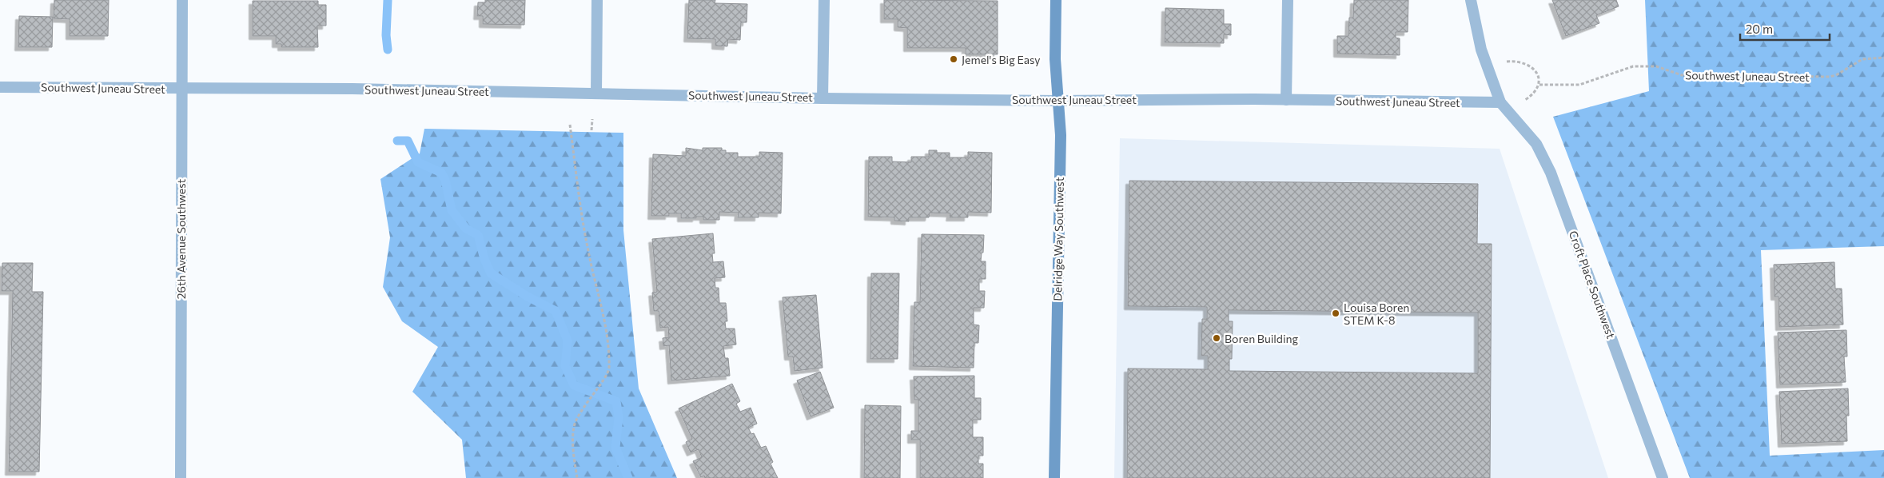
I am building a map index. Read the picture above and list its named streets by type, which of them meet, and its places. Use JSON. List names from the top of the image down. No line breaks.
{"streets":{"main road":["Delridge Way Southwest"],"street":["Southwest Juneau Street","26th Avenue Southwest","Croft Place Southwest"]},"crossings":[["Southwest Juneau Street","26th Avenue Southwest"],["Southwest Juneau Street","Delridge Way Southwest"],["Southwest Juneau Street","Croft Place Southwest"]],"places":["Jemel's Big Easy","Louisa Boren STEM K-8","Boren Building"],"scale_bar":"20 m"}
